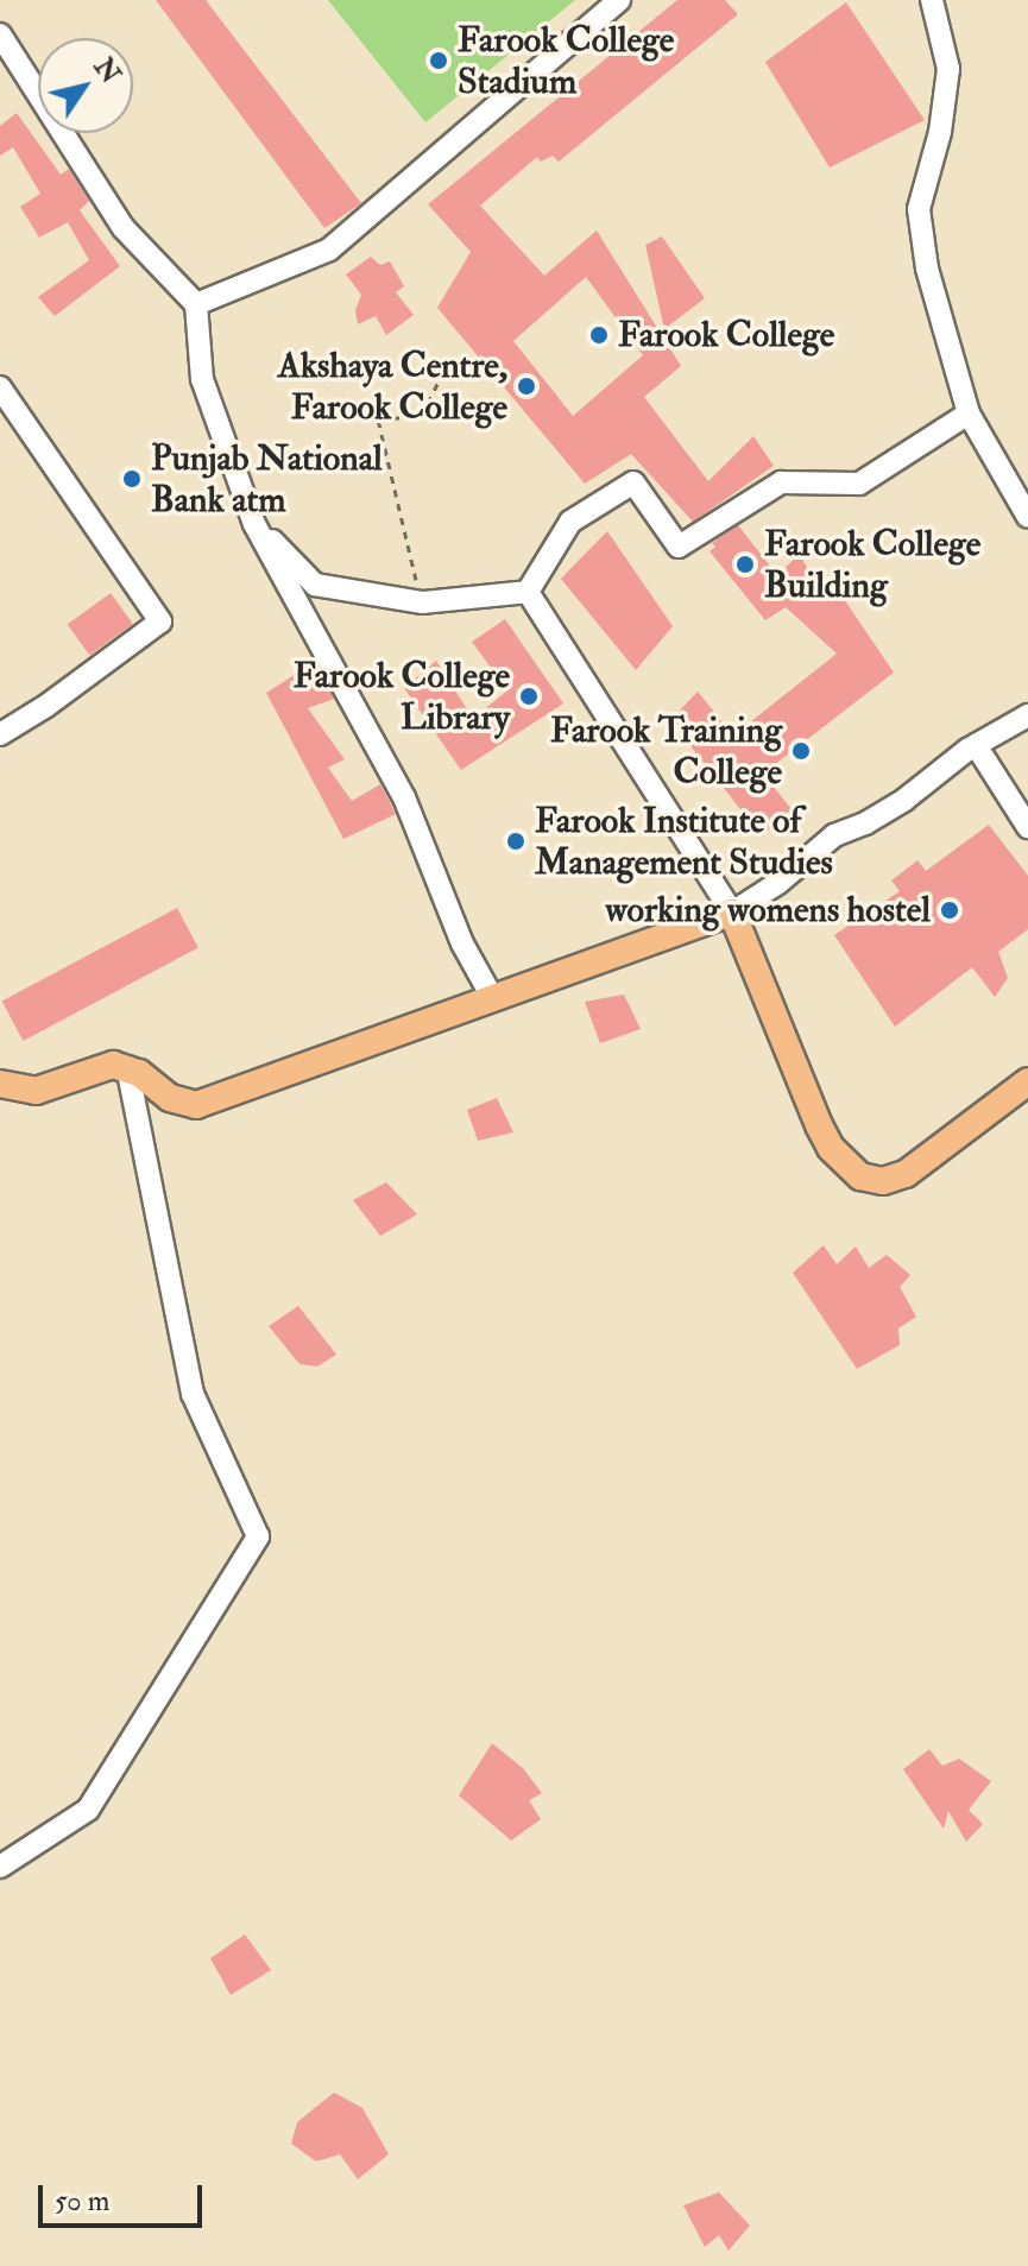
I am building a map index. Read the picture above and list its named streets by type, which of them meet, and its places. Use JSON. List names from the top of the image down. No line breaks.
{"places":["Farook College Stadium","Farook College","Akshaya Centre, Farook College","Punjab National Bank atm","Farook College Building","Farook College Library","Farook Training College","Farook Institute of Management Studies","working womens hostel"],"scale_bar":"50 m","north":"top right"}
